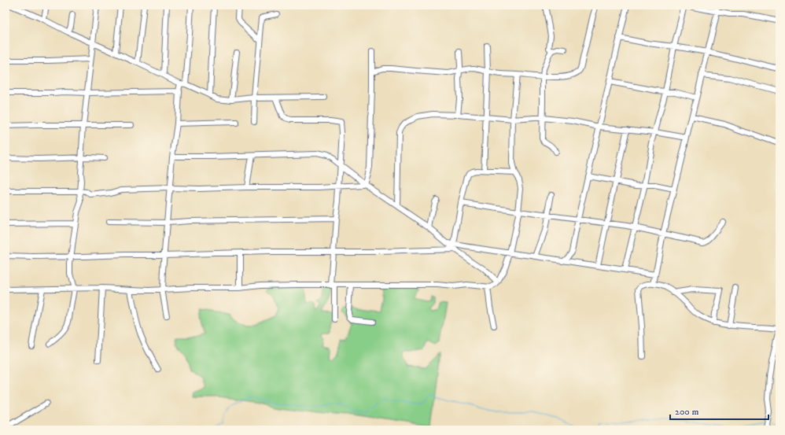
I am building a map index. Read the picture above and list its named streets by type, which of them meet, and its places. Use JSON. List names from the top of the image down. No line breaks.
{"scale_bar":"200 m"}
